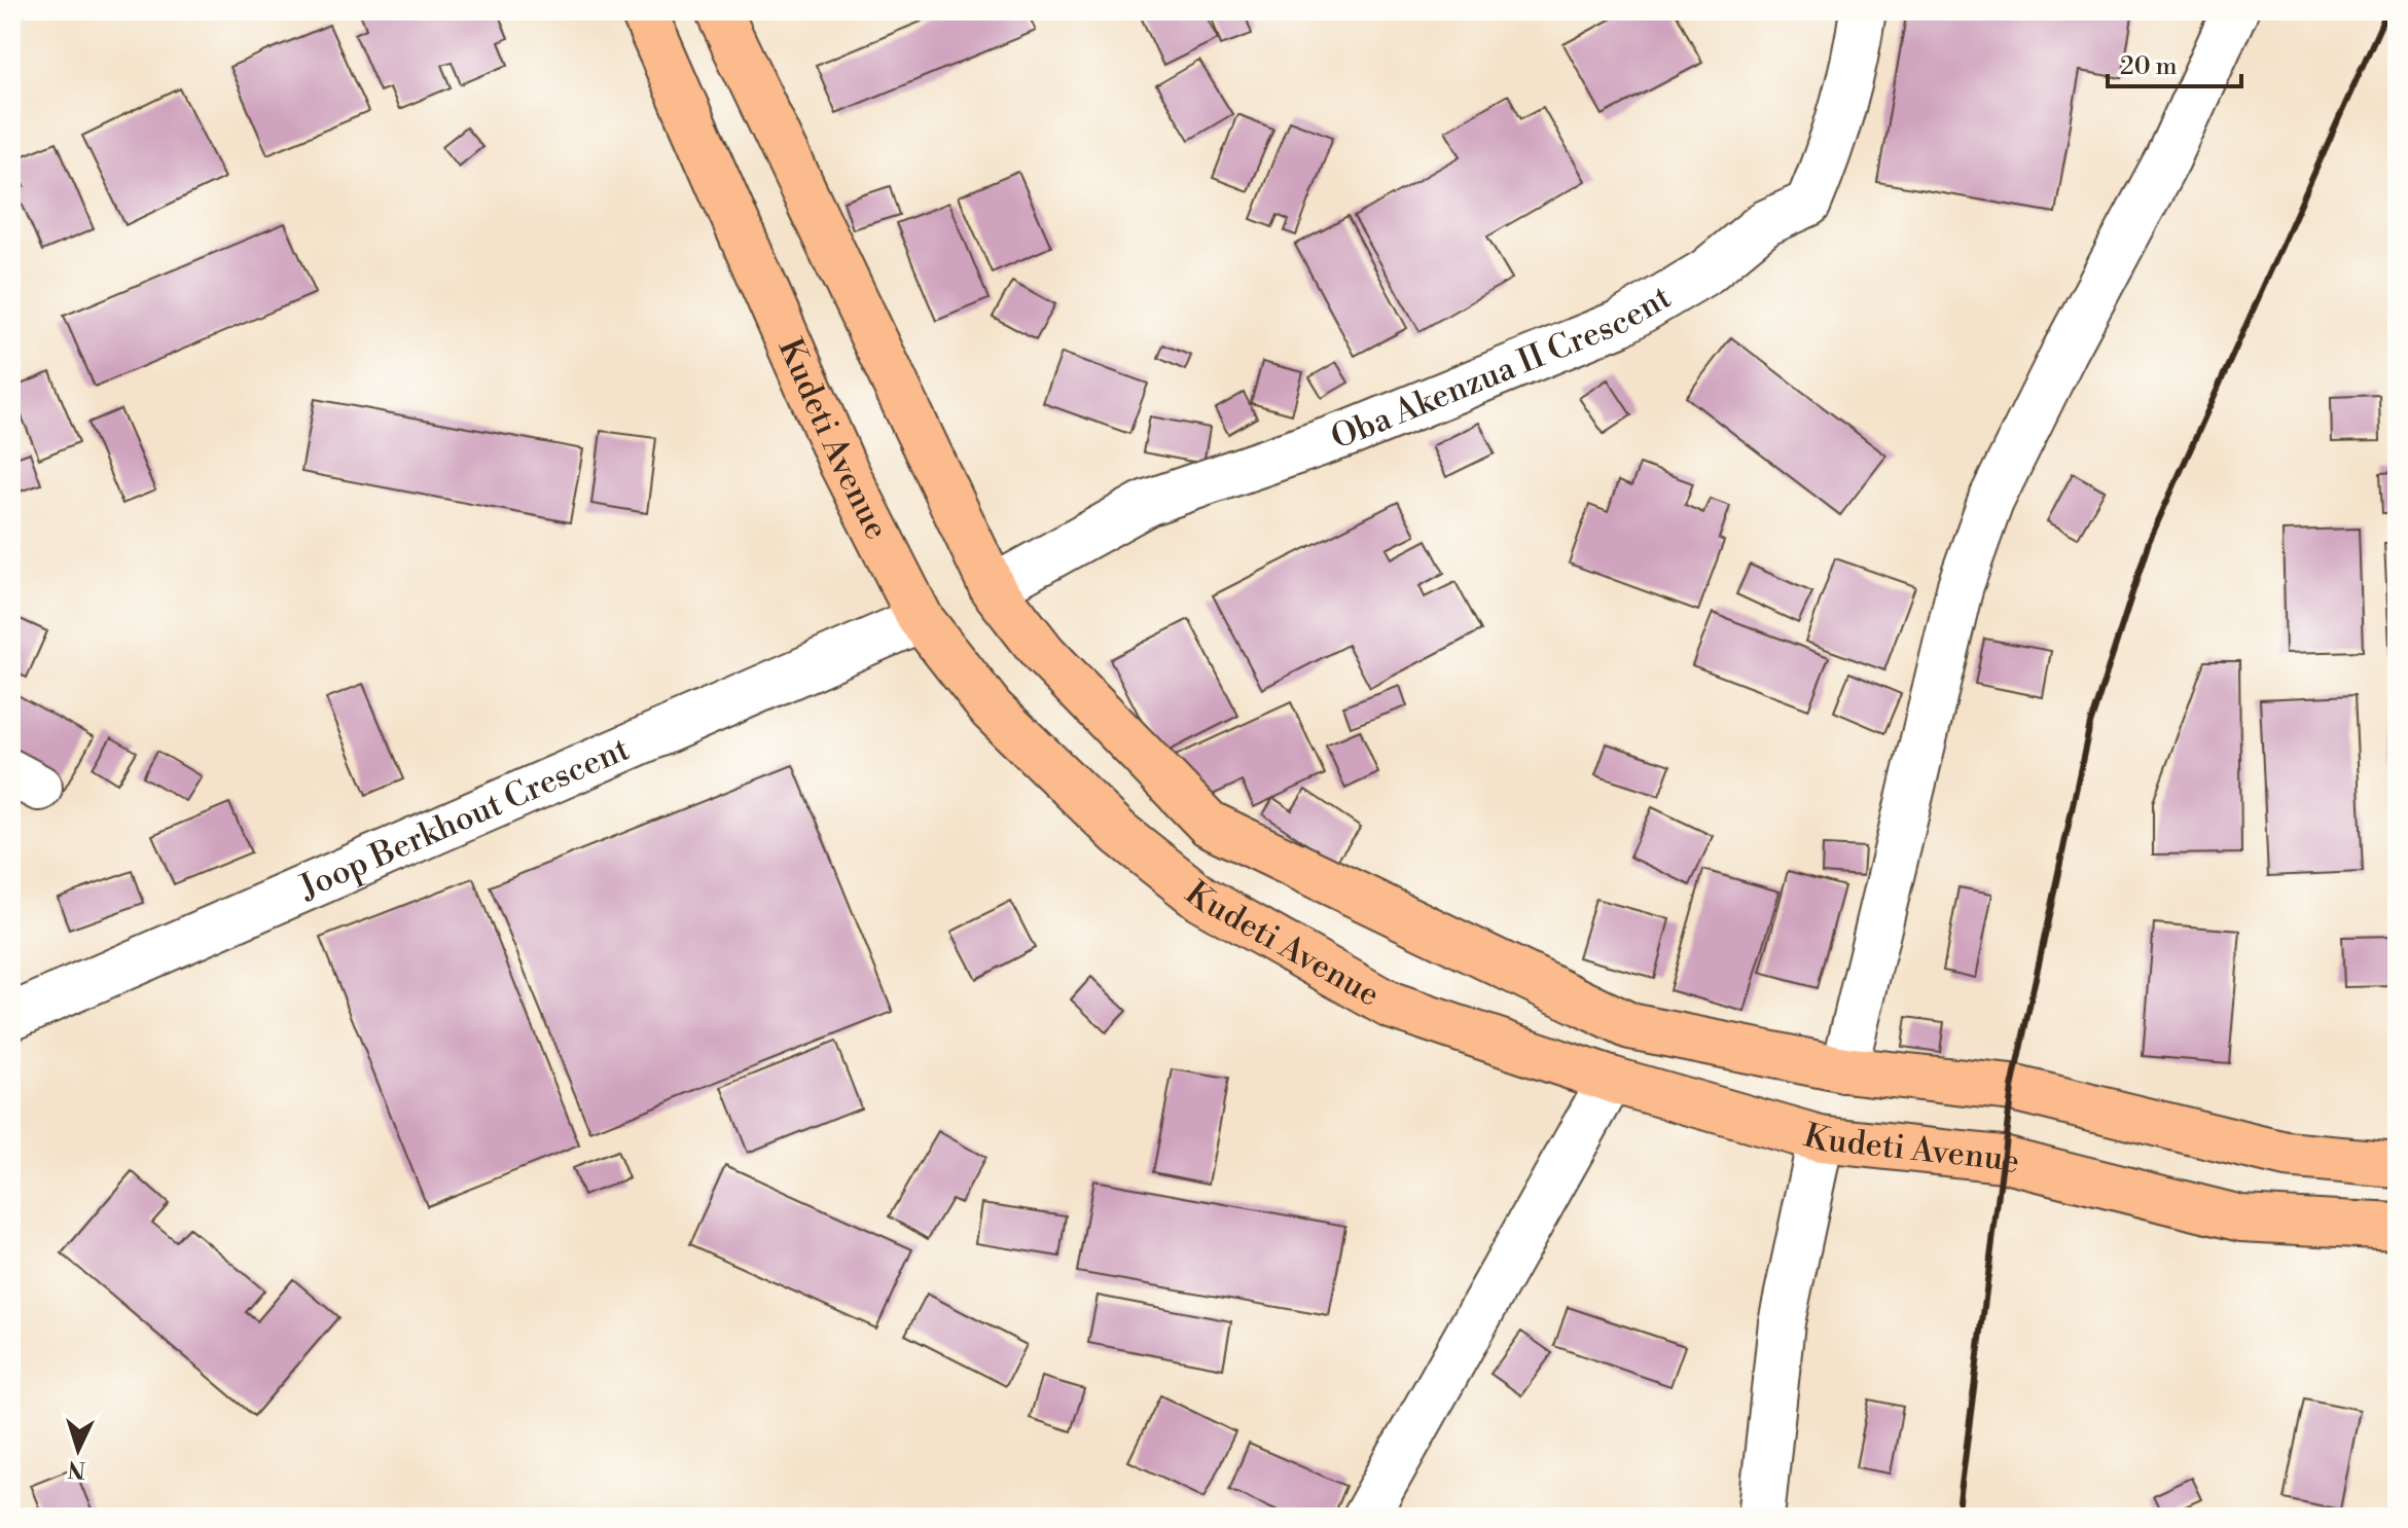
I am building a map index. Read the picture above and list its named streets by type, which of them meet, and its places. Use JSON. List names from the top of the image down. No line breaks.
{"streets":{"main road":["Kudeti Avenue"],"street":["Oba Akenzua II Crescent","Joop Berkhout Crescent"]},"crossings":[["Oba Akenzua II Crescent","Kudeti Avenue"],["Kudeti Avenue","Joop Berkhout Crescent"]],"scale_bar":"20 m","north":"bottom"}
